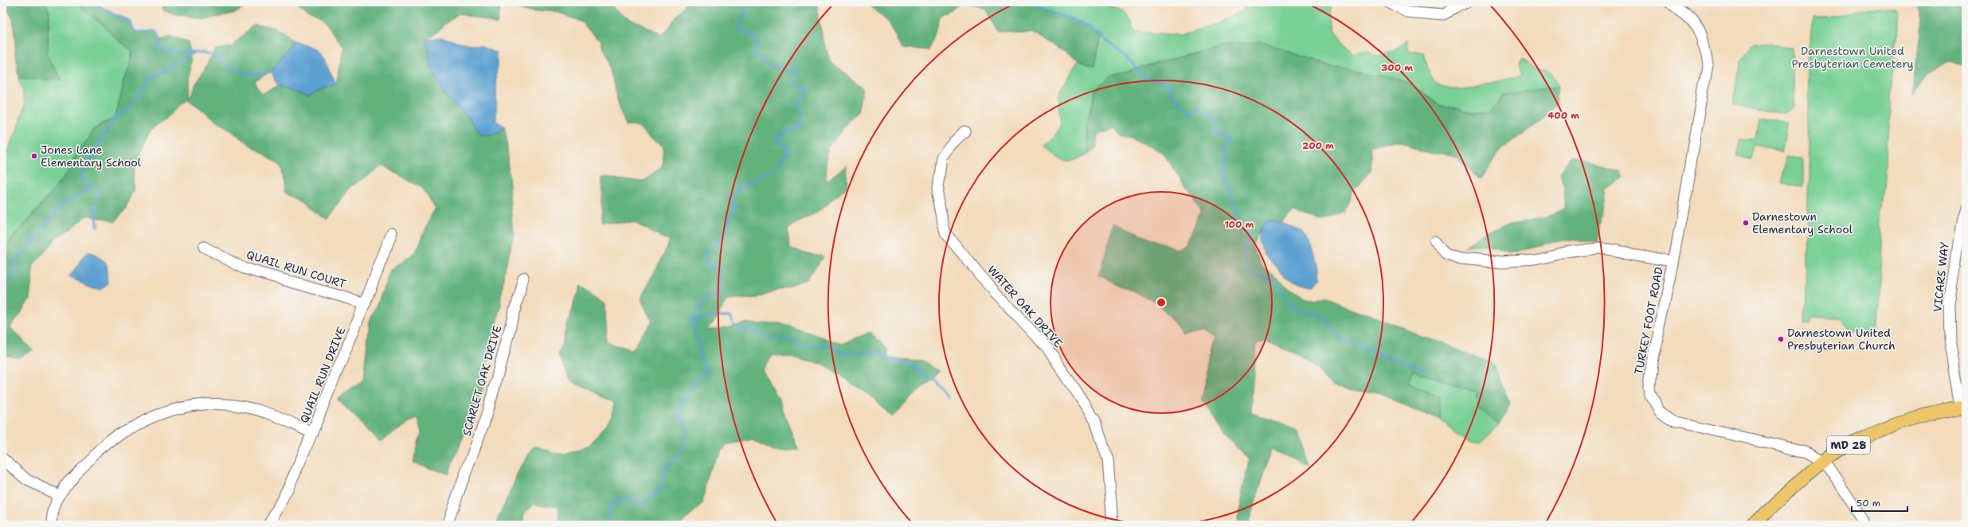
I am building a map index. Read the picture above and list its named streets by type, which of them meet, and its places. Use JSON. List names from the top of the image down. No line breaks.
{"streets":{"main road":["MD 28"],"street":["QUAIL RUN COURT","VICARS WAY","WATER OAK DRIVE","TURKEY FOOT ROAD","QUAIL RUN DRIVE","SCARLET OAK DRIVE"]},"crossings":[["QUAIL RUN COURT","QUAIL RUN DRIVE"],["VICARS WAY","MD 28"],["TURKEY FOOT ROAD","MD 28"]],"parks":["Darnestown United Presbyterian Cemetery"],"places":["Jones Lane Elementary School","Darnestown Elementary School","Darnestown United Presbyterian Church"],"scale_bar":"50 m","rings":["300 m","400 m","200 m","100 m"]}
